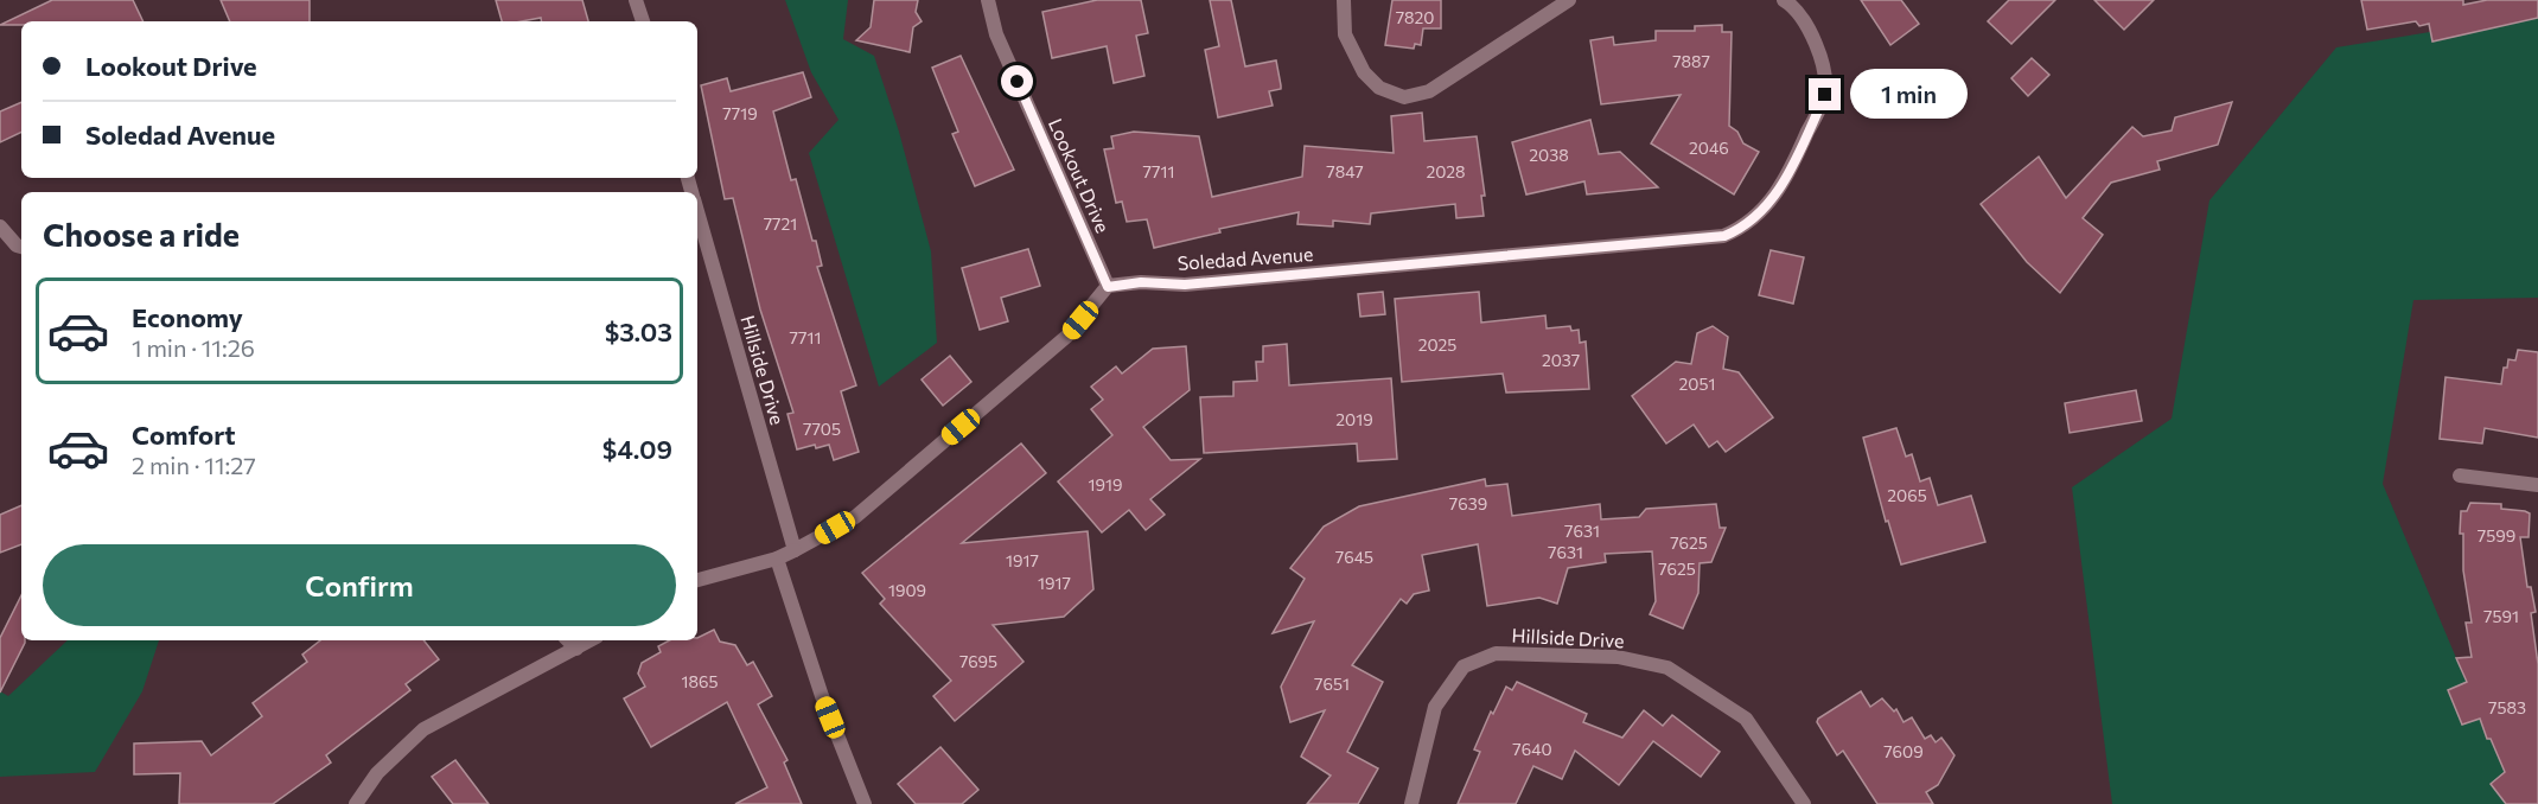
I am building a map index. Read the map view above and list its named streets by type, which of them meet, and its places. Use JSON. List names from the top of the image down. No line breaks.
{"streets":{"street":["Lookout Drive","Soledad Avenue","Hillside Drive"]},"crossings":[["Lookout Drive","Soledad Avenue"]],"house_numbers":["7820","7887","7719","2046","2038","7711","7847","2028","7721","7711","2025","2037","2051","2019","7705","1919","2065","7639","7631","7599","7625","7631","7645","1917","7625","1917","1909","7591","7695","1865","7651","7583","7640","7609"],"page":{"banner":["Lookout Drive","Soledad Avenue"],"bubble":"1 min","heading":"Choose a ride","list":[{"name":"Economy","note":"1 min · 11:26","value":"$3.03"},{"name":"Comfort","note":"2 min · 11:27","value":"$4.09"}],"buttons":"Confirm"}}
